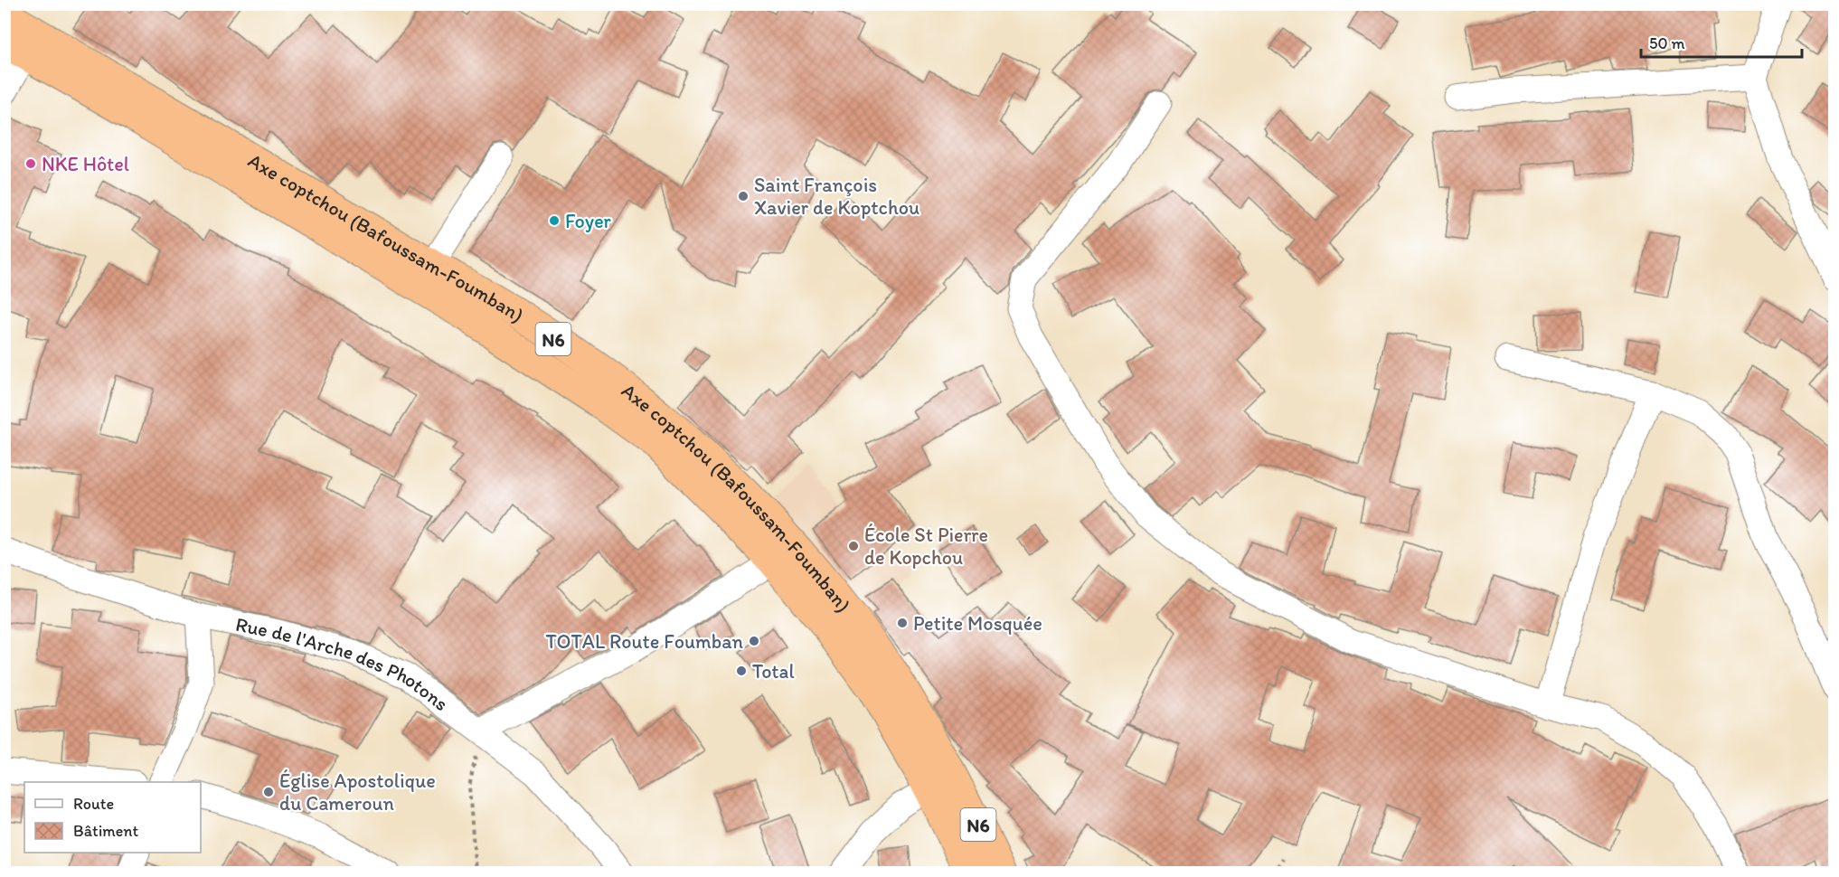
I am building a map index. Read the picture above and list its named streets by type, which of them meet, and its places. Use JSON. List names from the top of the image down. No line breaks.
{"streets":{"highway":["Axe coptchou (Bafoussam-Foumban)","N6"],"street":["Rue de l'Arche des Photons"]},"crossings":[["Axe coptchou (Bafoussam-Foumban)","N6"]],"places":["NKE Hôtel","Saint François Xavier de Koptchou","Foyer","École St Pierre de Kopchou","Petite Mosquée","TOTAL Route Foumban","Total","Église Apostolique du Cameroun"],"legend":["Route","Bâtiment"],"scale_bar":"50 m"}
